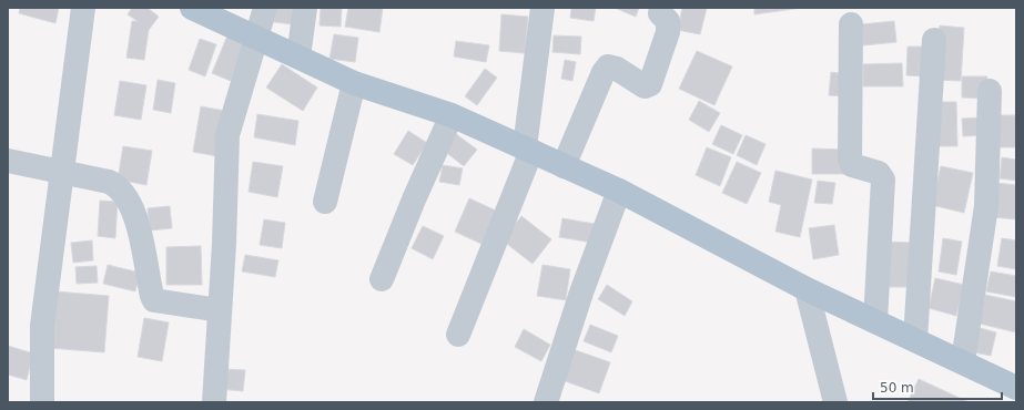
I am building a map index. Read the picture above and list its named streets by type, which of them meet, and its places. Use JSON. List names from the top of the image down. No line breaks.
{"scale_bar":"50 m"}
